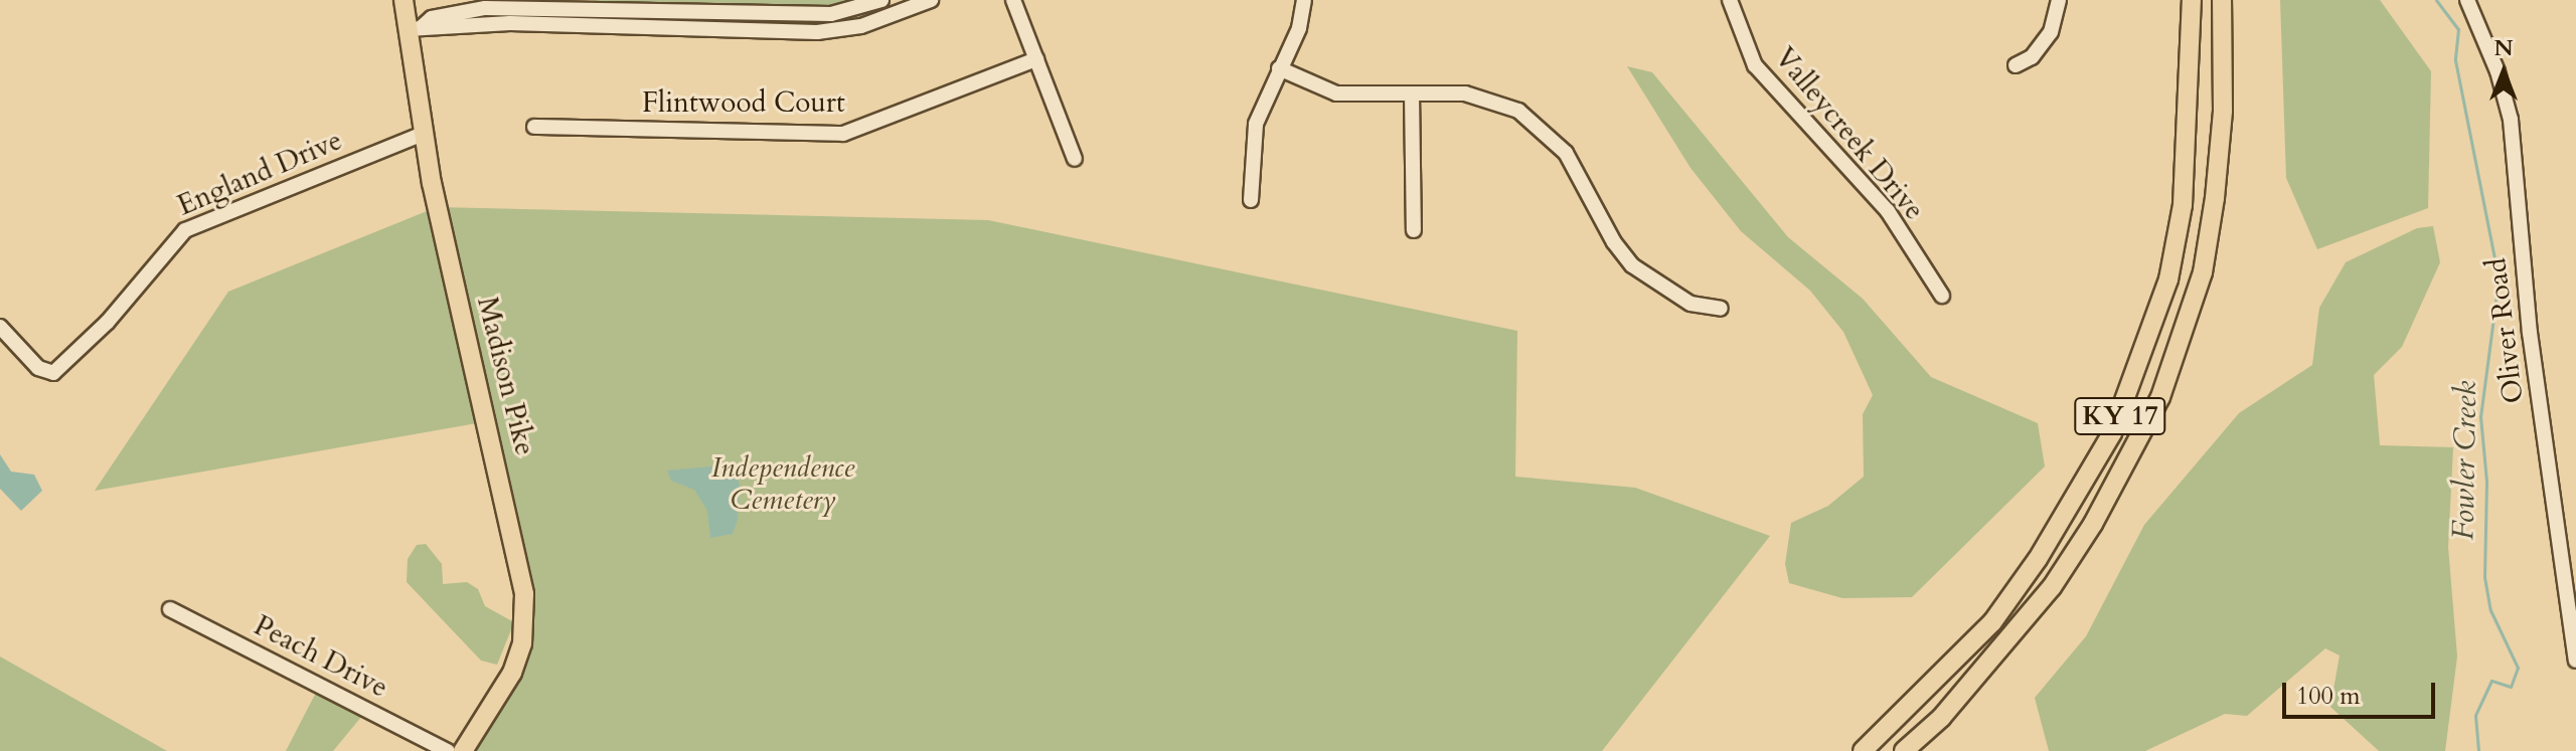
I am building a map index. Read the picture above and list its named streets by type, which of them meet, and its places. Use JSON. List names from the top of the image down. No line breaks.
{"streets":{"main road":["Madison Pike","KY 17"],"street":["Flintwood Court","Valleycreek Drive","England Drive","Oliver Road","Peach Drive"]},"crossings":[["England Drive","Madison Pike"]],"water":["Fowler Creek"],"parks":["Independence Cemetery"],"scale_bar":"100 m","north":"top"}
